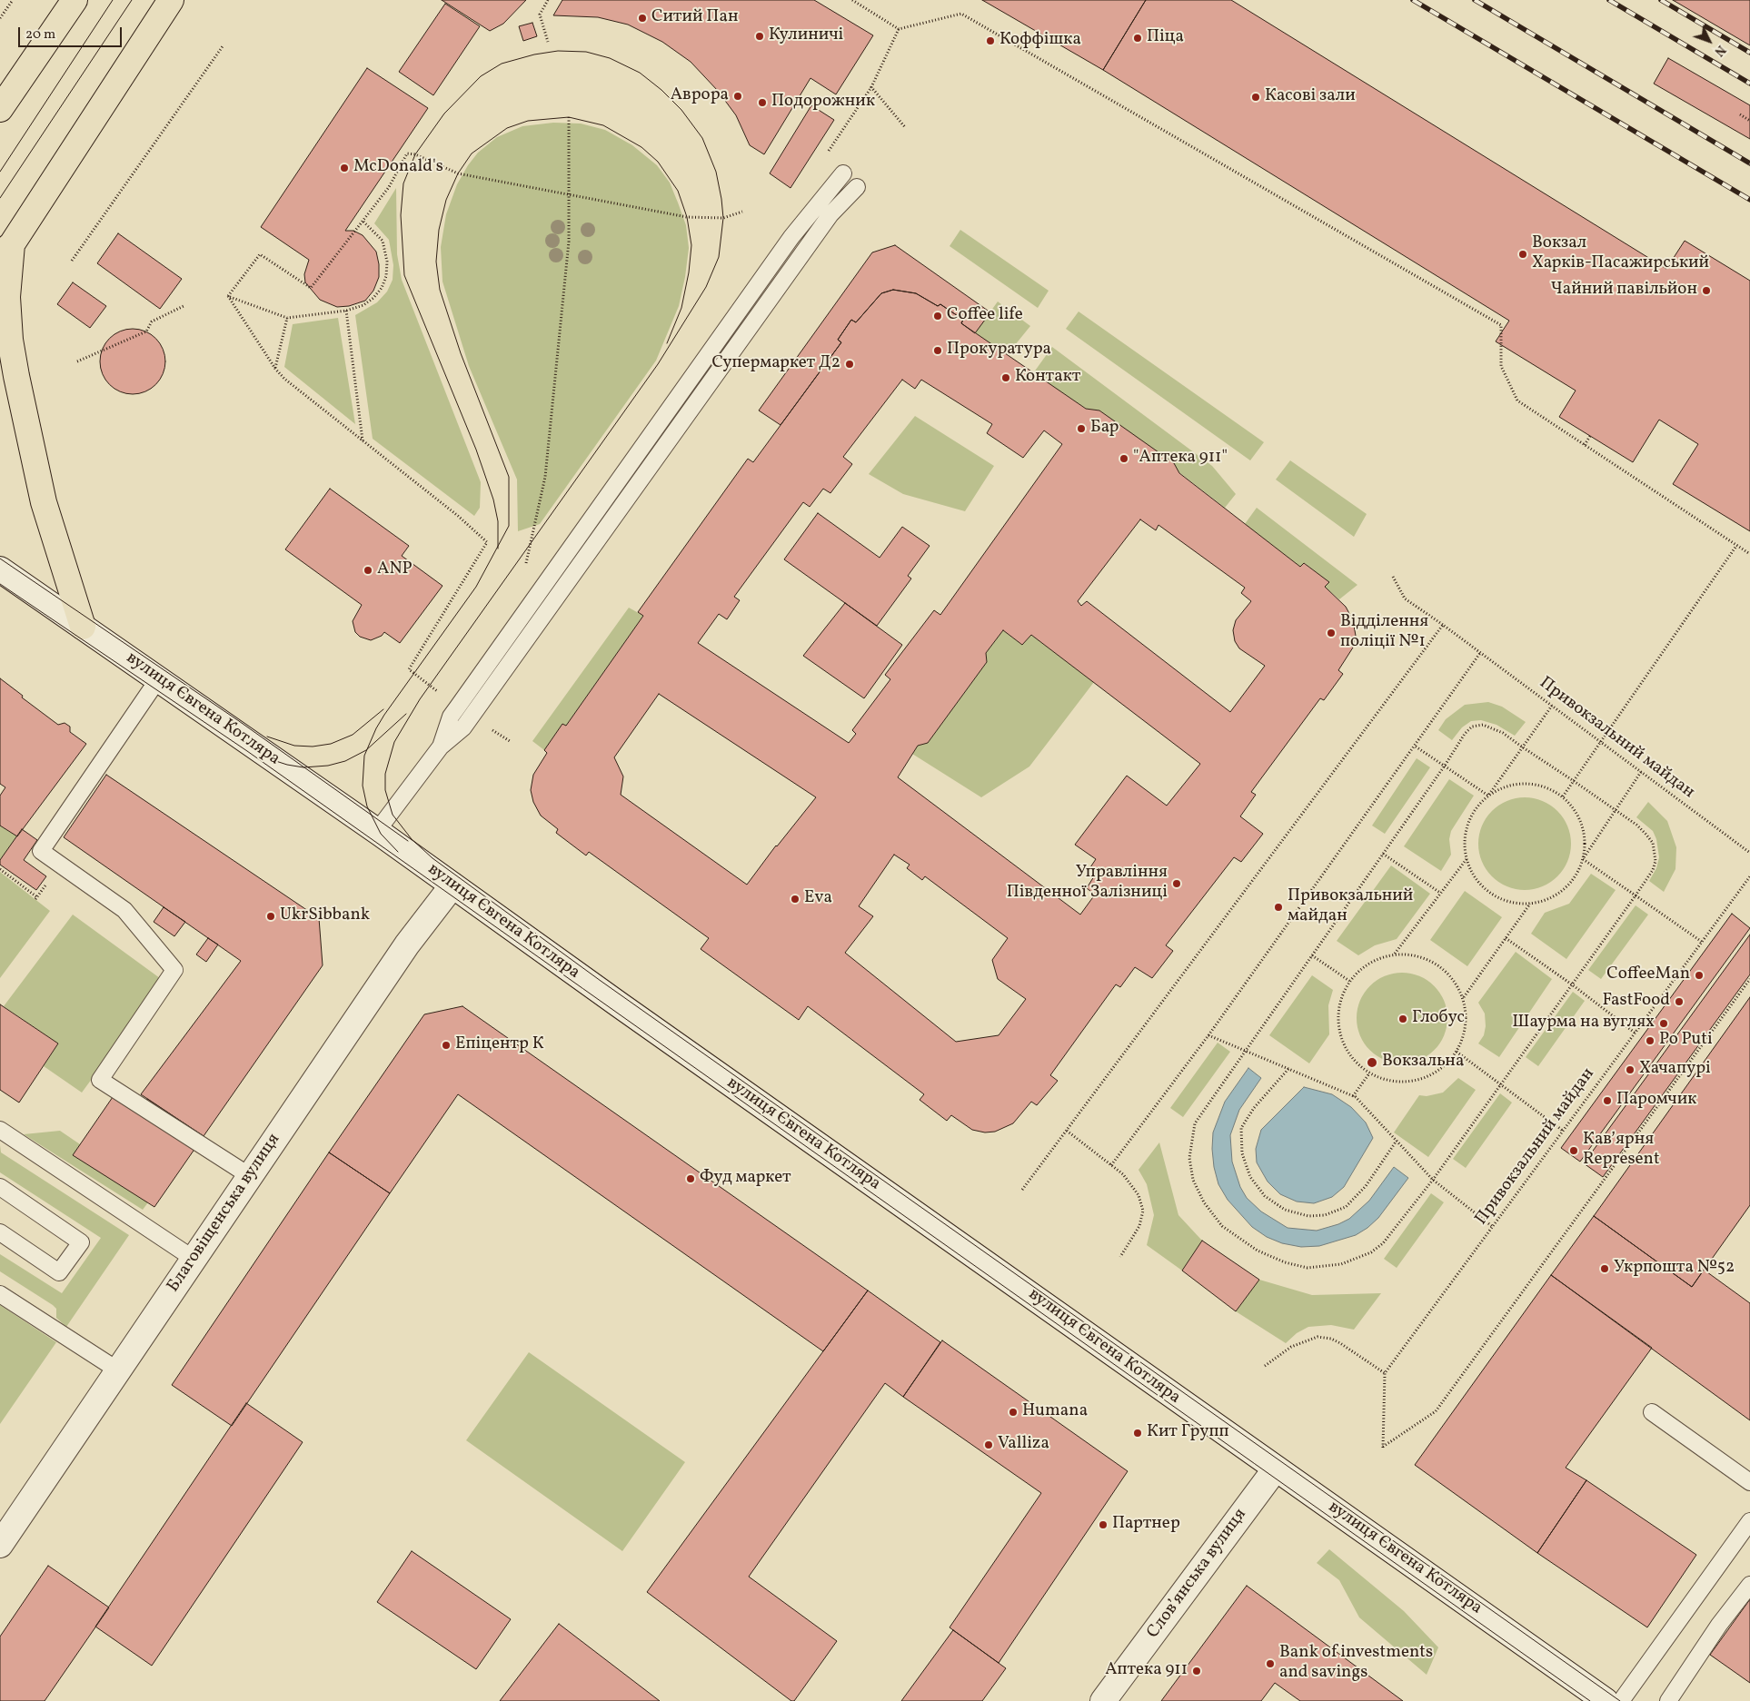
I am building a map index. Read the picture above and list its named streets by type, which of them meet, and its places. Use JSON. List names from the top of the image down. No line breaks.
{"streets":{"main road":["вулиця Євгена Котляра","Благовіщенська вулиця","Слов’янська вулиця"],"path":["Привокзальний майдан"]},"crossings":[["вулиця Євгена Котляра","Благовіщенська вулиця"],["вулиця Євгена Котляра","Слов’янська вулиця"]],"places":["Ситий Пан","Кулиничі","Піца","Коффішка","Аврора","Касові зали","Подорожник","McDonald's","Вокзал Харків-Пасажирський","Чайний павільйон","Coffee life","Прокуратура","Супермаркет Д2","Контакт","Бар","\"Аптека 911\"","ANP","Відділення поліції №1","Управління Південної Залізниці","Eva","Привокзальний майдан","UkrSibbank","CoffeeMan","FastFood","Глобус","Шаурма на вуглях","Po Puti","Епіцентр К","Вокзальна","Хачапурі","Паромчик","Кавʼярня Represent","Фуд маркет","Укрпошта №52","Humana","Кит Групп","Valliza","Партнер","Bank of investments and savings","Аптека 911"],"scale_bar":"20 m","north":"bottom right"}
